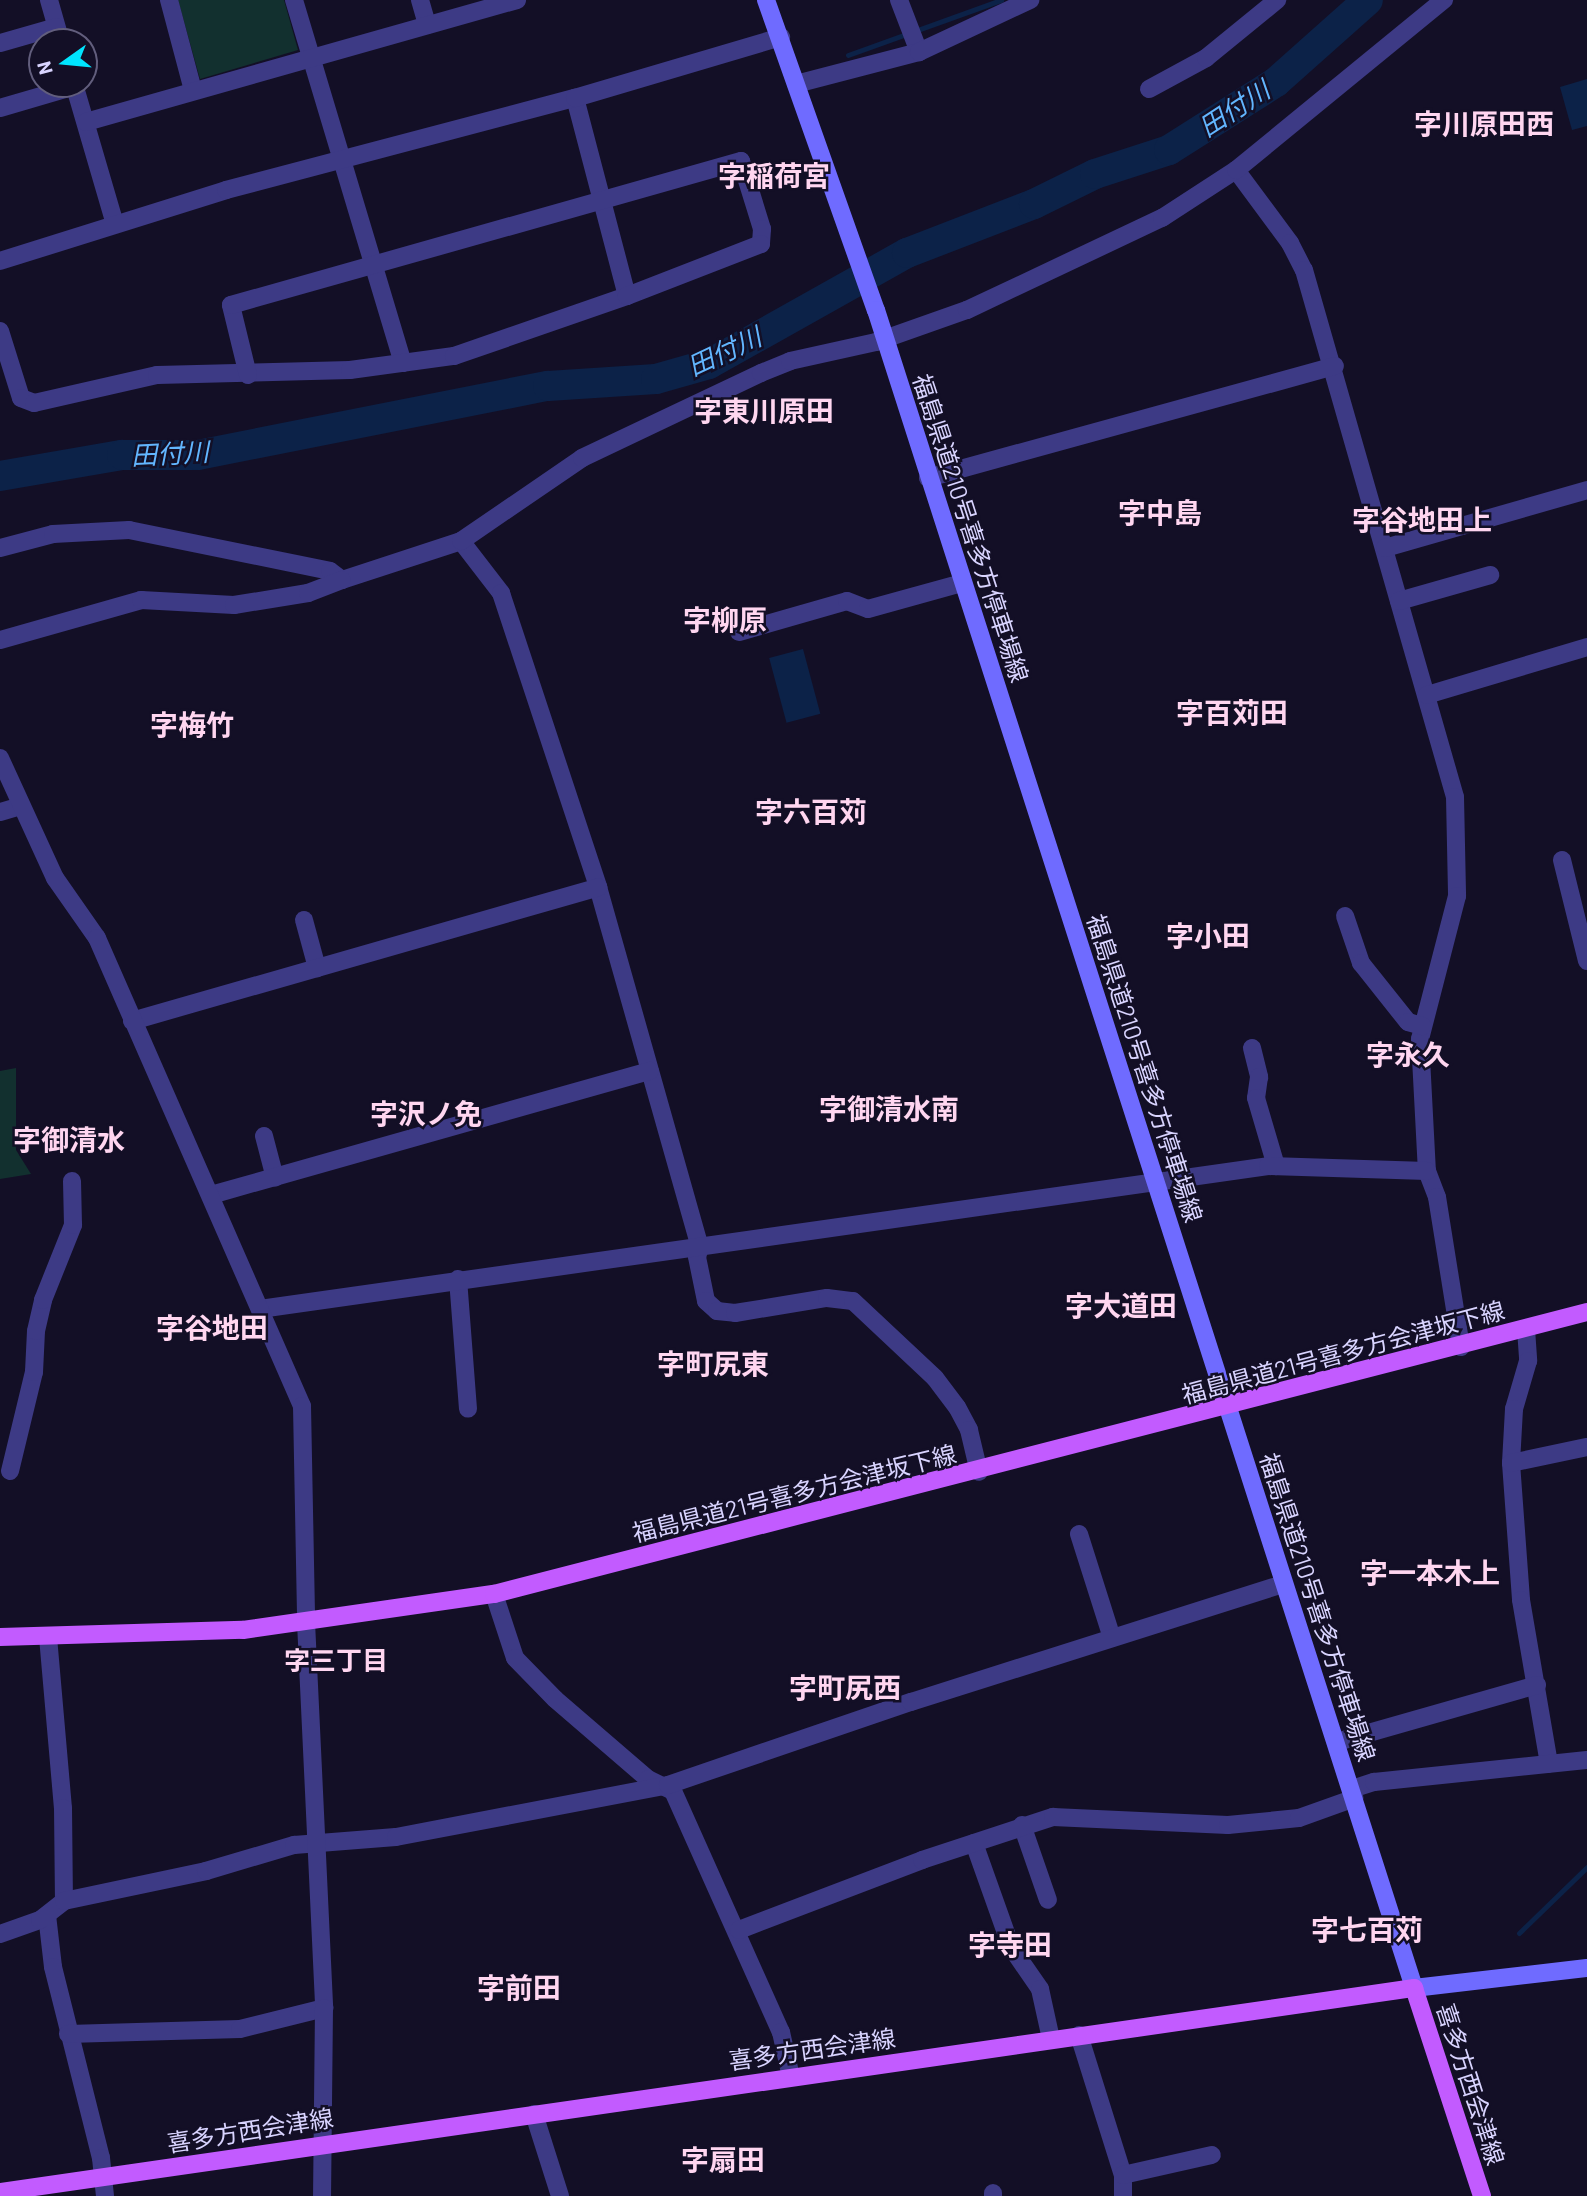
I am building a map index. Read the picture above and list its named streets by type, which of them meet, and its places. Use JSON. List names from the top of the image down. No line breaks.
{"streets":{"main road":["福島県道210号喜多方停車場線","福島県道21号喜多方会津坂下線","喜多方西会津線"]},"crossings":[["福島県道210号喜多方停車場線","福島県道21号喜多方会津坂下線"],["福島県道210号喜多方停車場線","喜多方西会津線"]],"districts":["字川原田西","字稲荷宮","字東川原田","字中島","字谷地田上","字柳原","字百苅田","字梅竹","字六百苅","字小田","字永久","字御清水南","字沢ノ免","字御清水","字大道田","字谷地田","字町尻東","字一本木上","字三丁目","字町尻西","字七百苅","字寺田","字前田","字扇田"],"water":["田付川"],"north":"left"}
